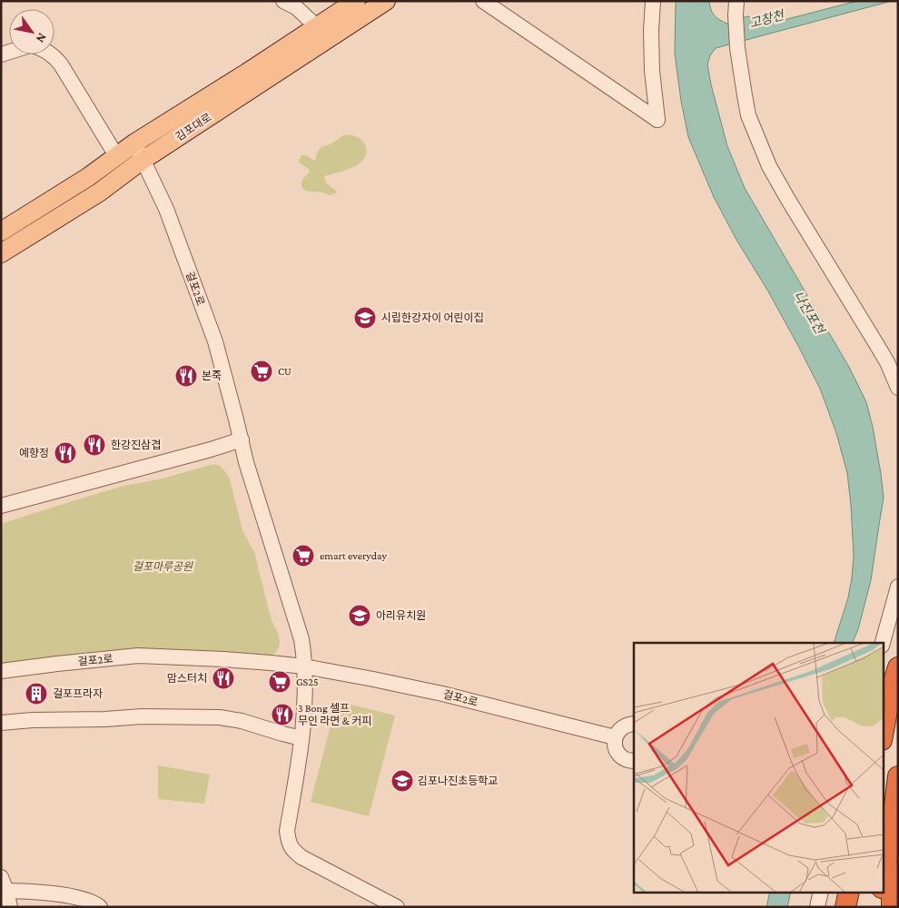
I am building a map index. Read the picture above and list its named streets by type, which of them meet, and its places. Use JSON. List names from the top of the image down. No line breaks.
{"streets":{"main road":["김포대로"],"street":["걸포2로"]},"crossings":[["김포대로","걸포2로"]],"water":["고창천","나진포천"],"parks":["걸포마루공원"],"places":{"school or university":["시립한강자이 어린이집","아리유치원","김포나진초등학교"],"supermarket":["CU","emart everyday","GS25"],"restaurant":["본죽","한강진삼겹","예향정","맘스터치","3 Bong 셀프 무인 라면 & 커피"],"building":["걸포프라자"]},"north":"bottom right"}
